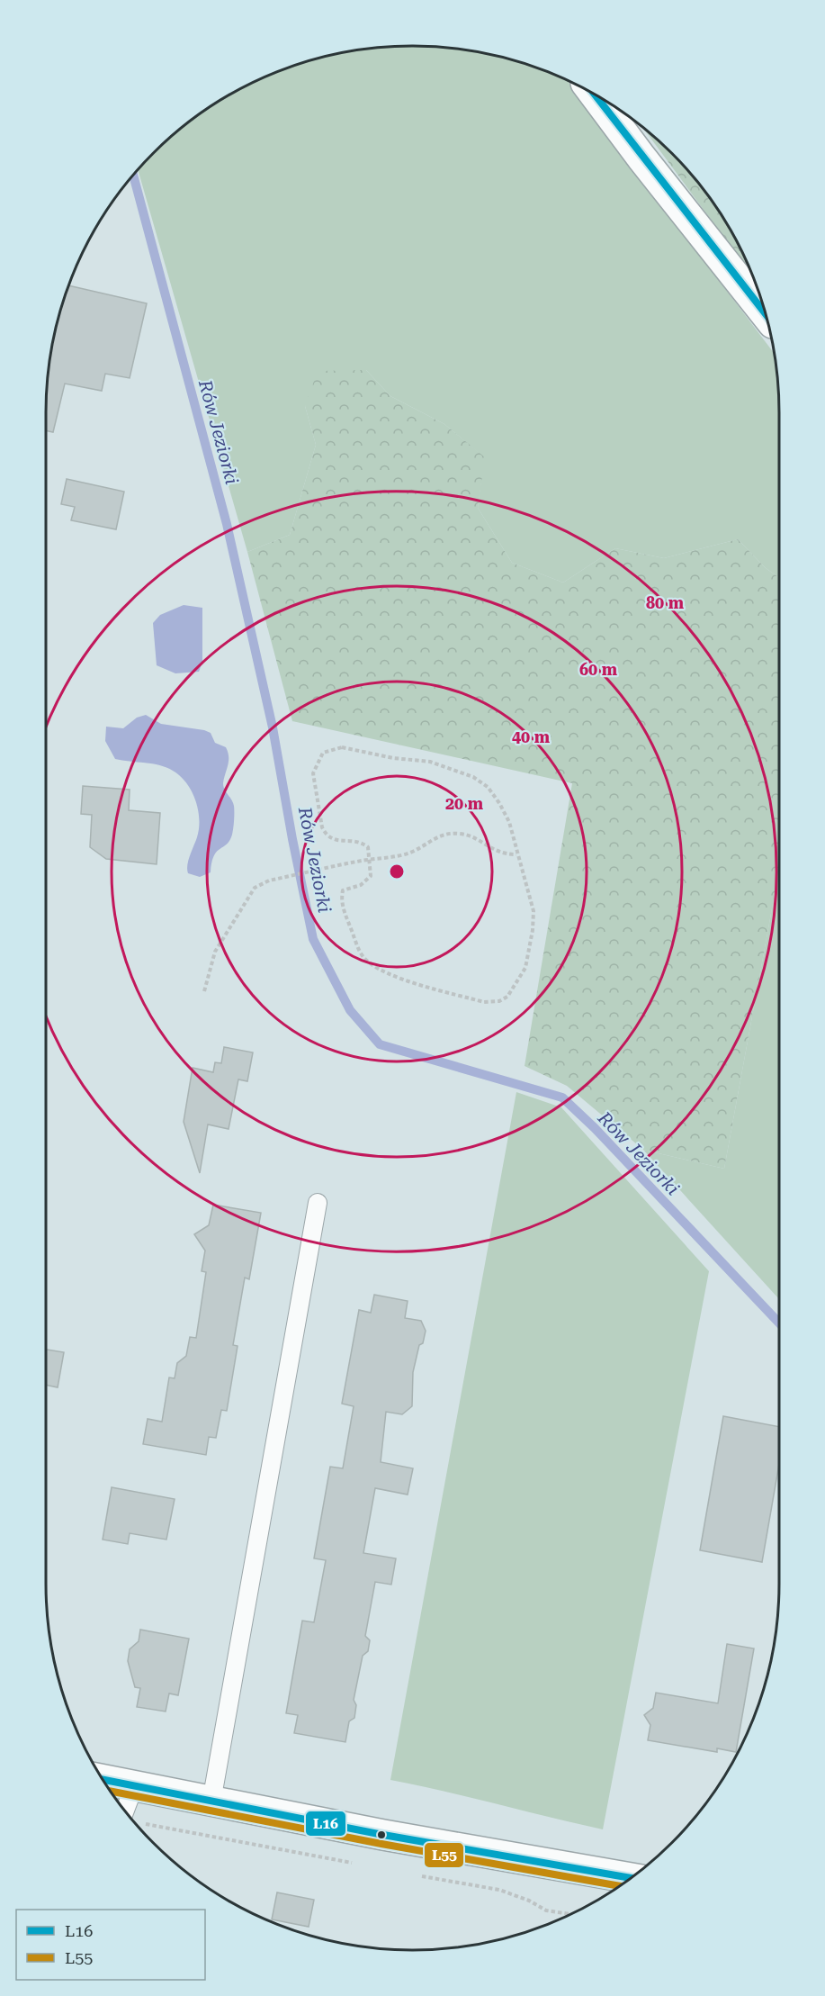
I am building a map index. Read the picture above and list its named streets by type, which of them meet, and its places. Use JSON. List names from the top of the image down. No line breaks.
{"water":["Rów Jeziorki"],"lines":["transit line L16","transit line L55"],"legend":["L16","L55"],"rings":["80 m","60 m","40 m","20 m"]}
